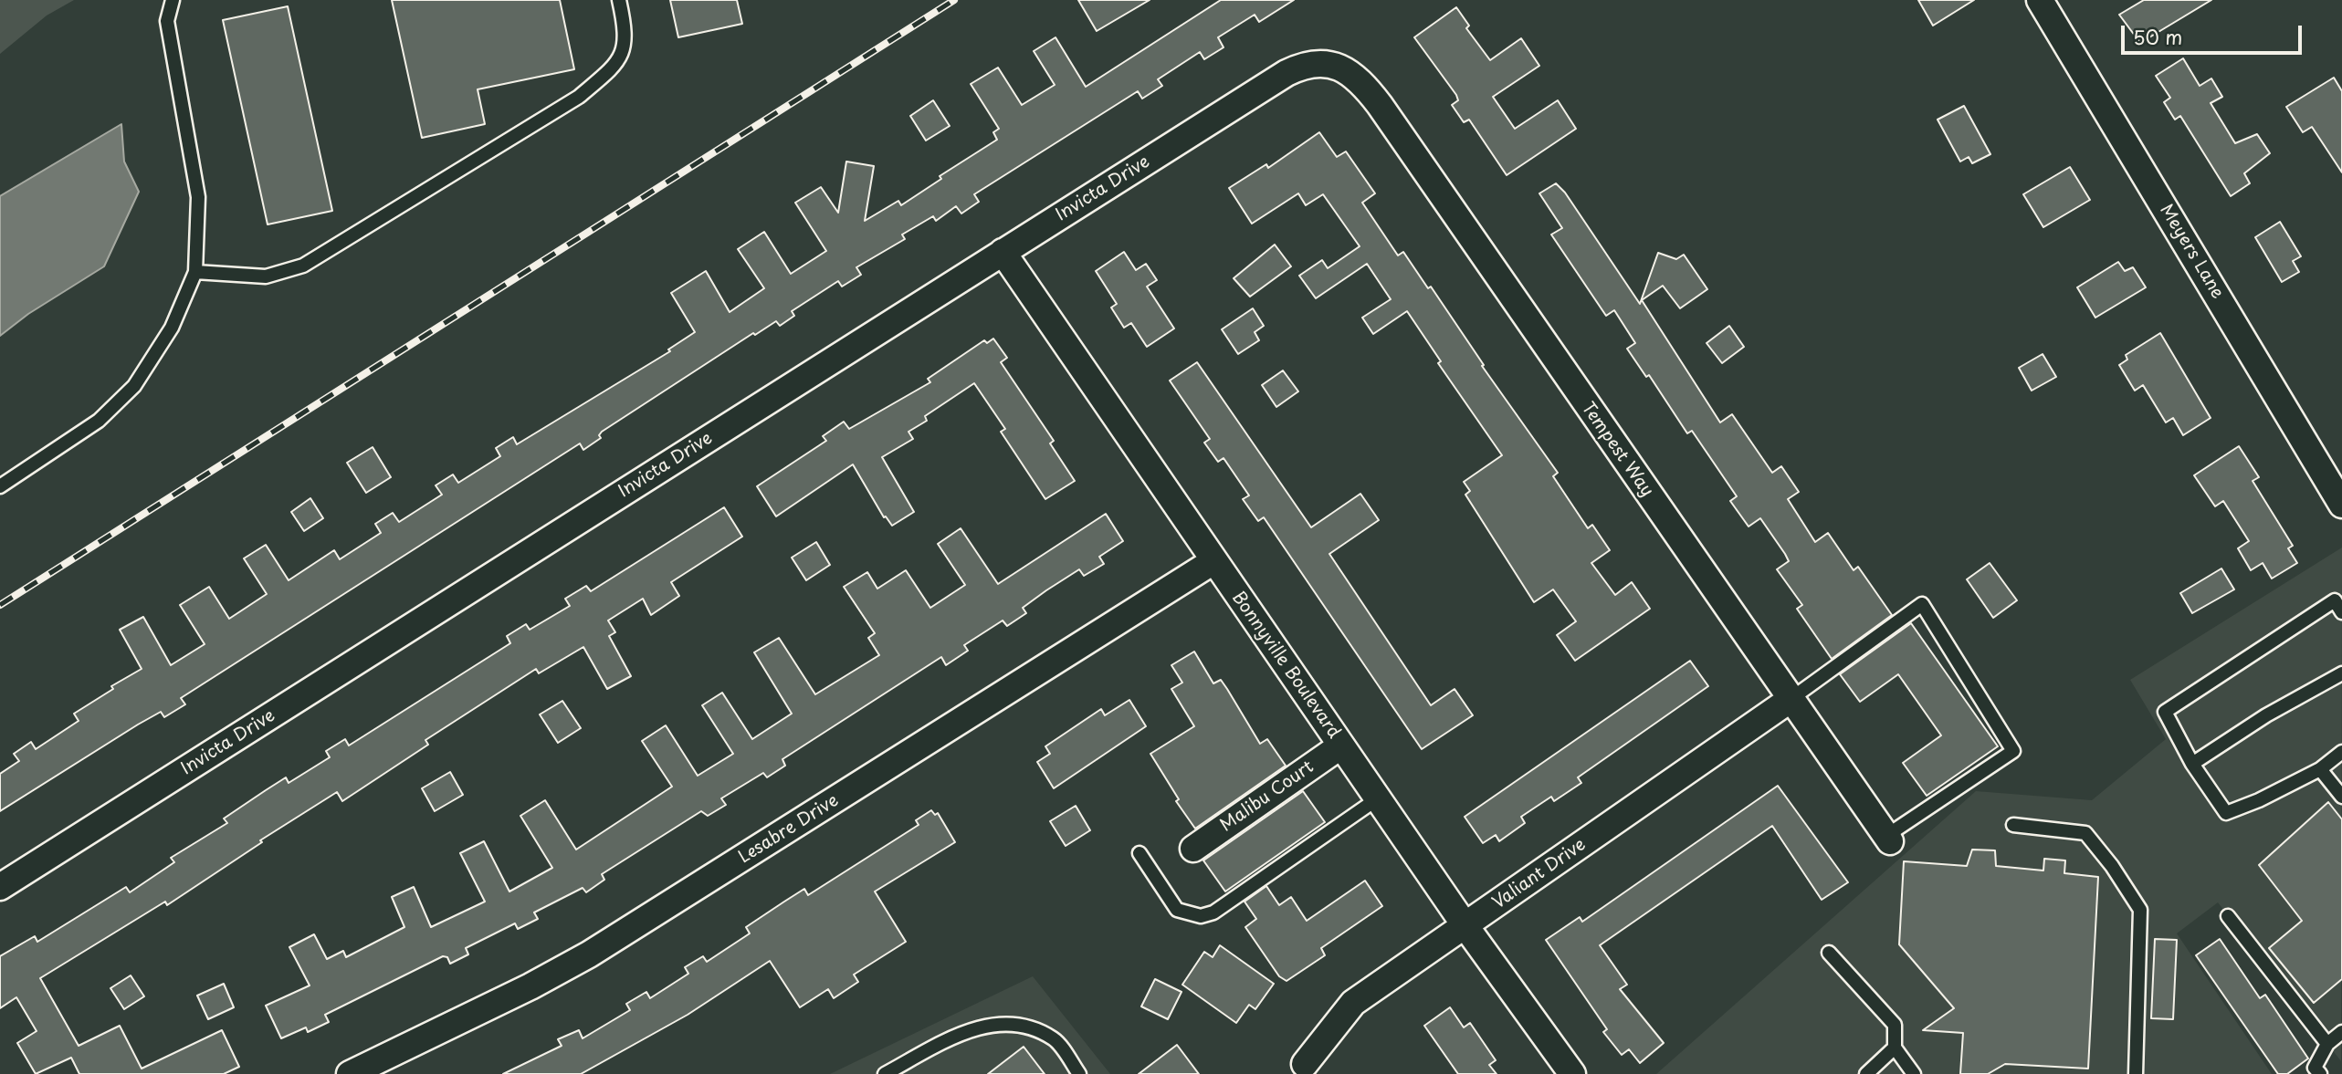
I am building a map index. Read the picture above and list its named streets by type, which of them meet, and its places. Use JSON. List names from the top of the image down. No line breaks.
{"streets":{"street":["Invicta Drive","Meyers Lane","Tempest Way","Bonnyville Boulevard","Malibu Court","Lesabre Drive","Valiant Drive"]},"crossings":[["Invicta Drive","Tempest Way"],["Invicta Drive","Bonnyville Boulevard"],["Tempest Way","Valiant Drive"],["Bonnyville Boulevard","Malibu Court"],["Bonnyville Boulevard","Lesabre Drive"],["Bonnyville Boulevard","Valiant Drive"]],"scale_bar":"50 m"}
